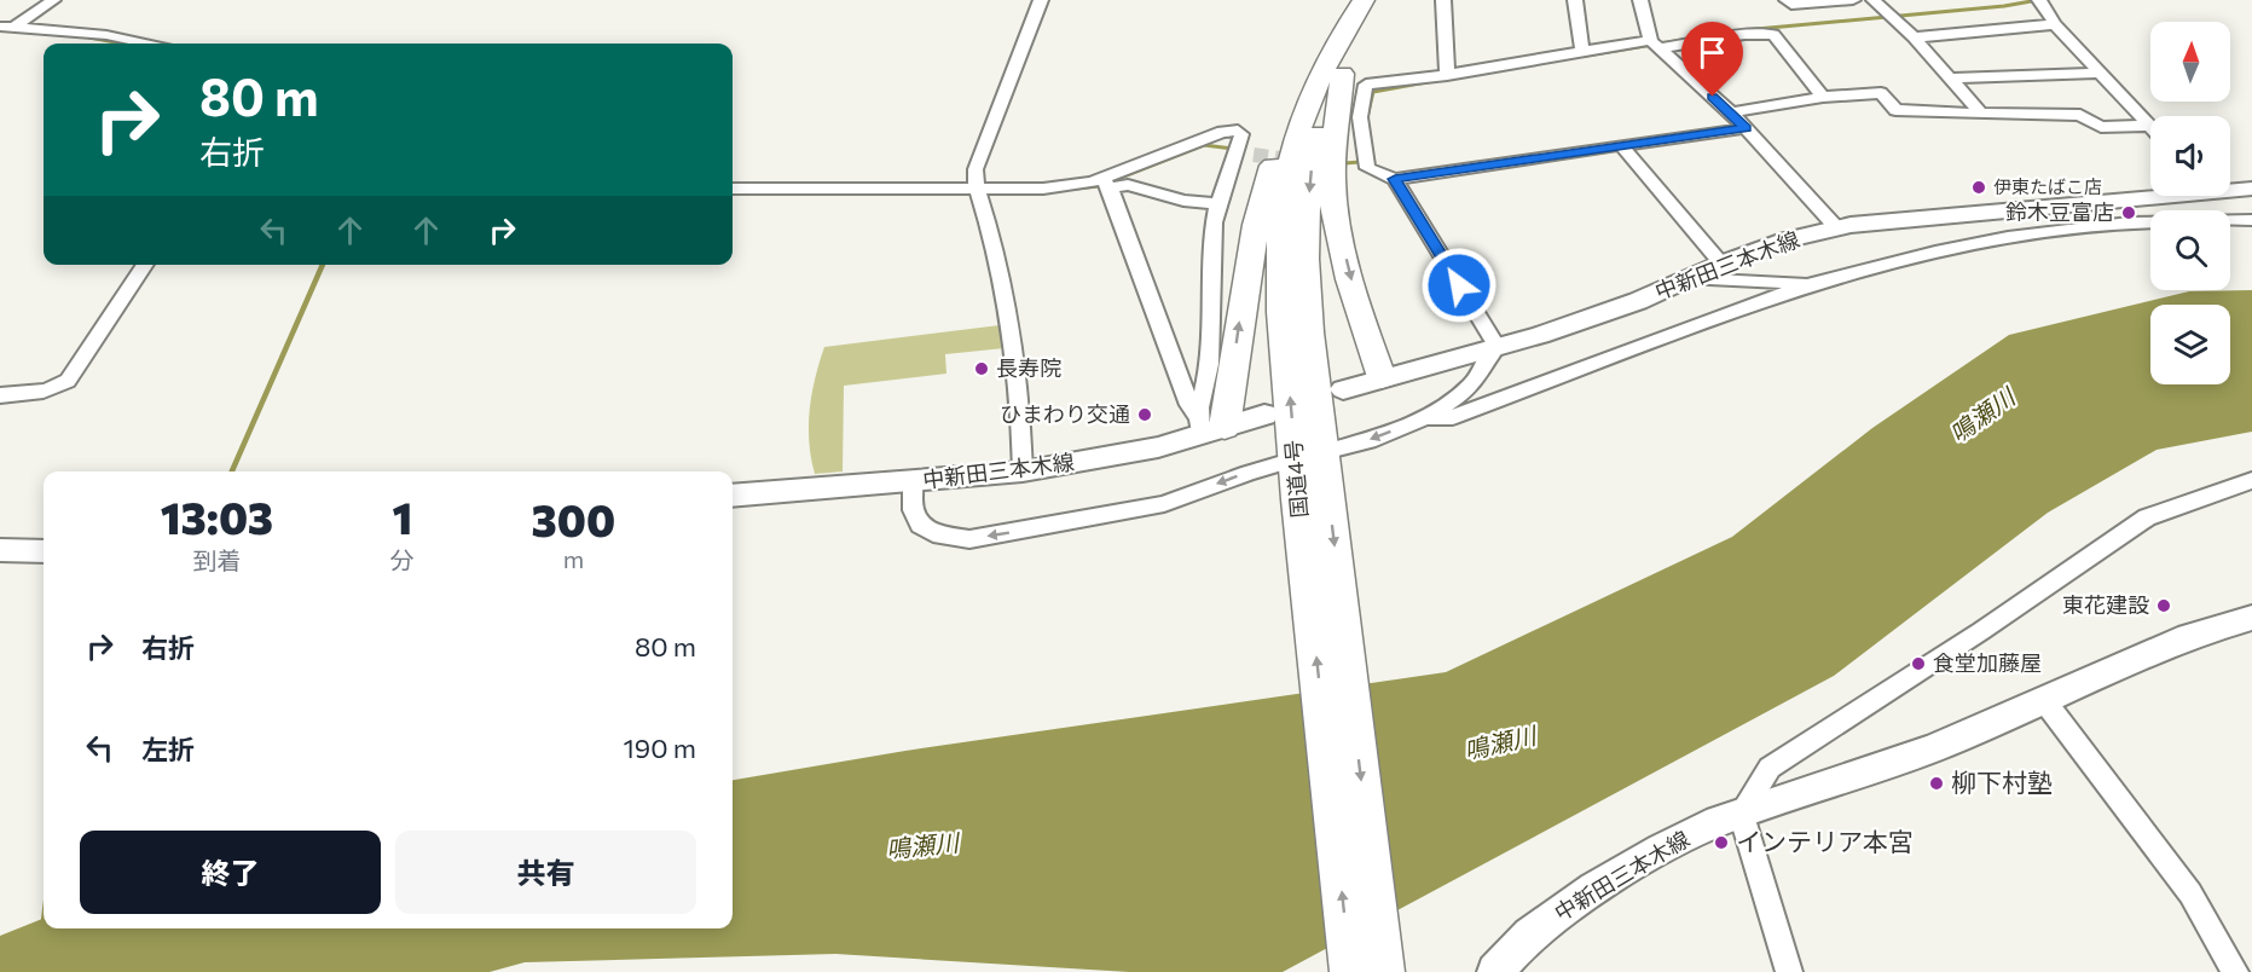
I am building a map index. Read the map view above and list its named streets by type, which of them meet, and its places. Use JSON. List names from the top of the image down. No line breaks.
{"streets":{"highway":["国道4号"],"main road":["中新田三本木線"]},"water":["鳴瀬川"],"places":["伊東たばこ店","鈴木豆富店","長寿院","ひまわり交通","東花建設","食堂加藤屋","柳下村塾","インテリア本宮"],"north":"top","page":{"turn":["80 m","右折"],"eta":["13:03","到着","1","分","300","m"],"list":[{"name":"右折","value":"80 m"},{"name":"左折","value":"190 m"}],"buttons":["終了","共有"]}}
